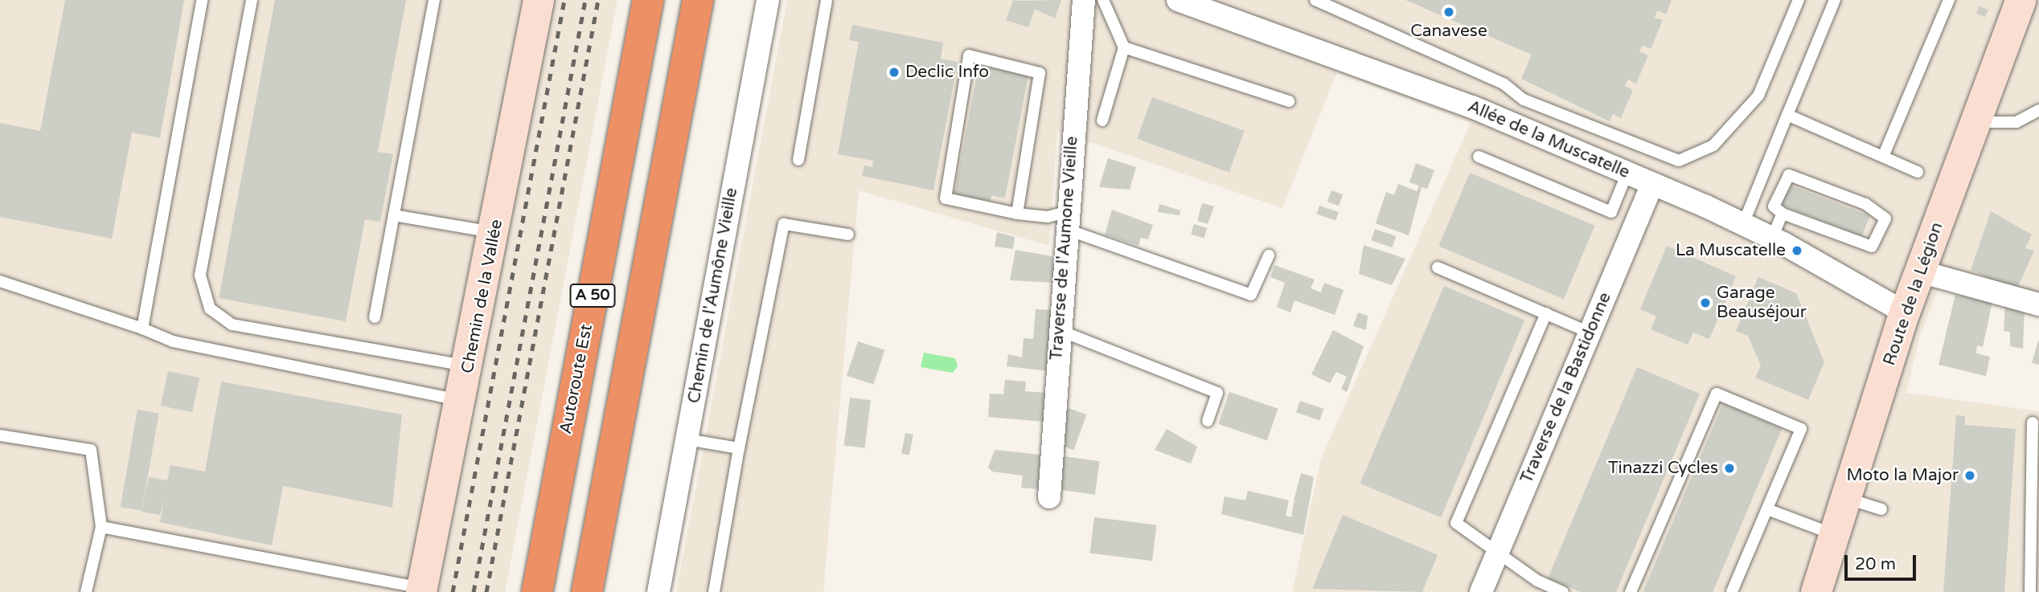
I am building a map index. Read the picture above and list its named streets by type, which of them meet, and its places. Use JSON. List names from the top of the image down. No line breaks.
{"streets":{"highway":["A 50","Autoroute Est"],"main road":["Route de la Légion","Chemin de la Vallée"],"street":["Allée de la Muscatelle","Traverse de l'Aumone Vieille","Chemin de l'Aumône Vieille","Traverse de la Bastidonne"]},"crossings":[["Allée de la Muscatelle","Route de la Légion"],["Allée de la Muscatelle","Traverse de la Bastidonne"]],"places":["Canavese","Declic Info","La Muscatelle","Garage Beauséjour","Tinazzi Cycles","Moto la Major"],"scale_bar":"20 m"}
